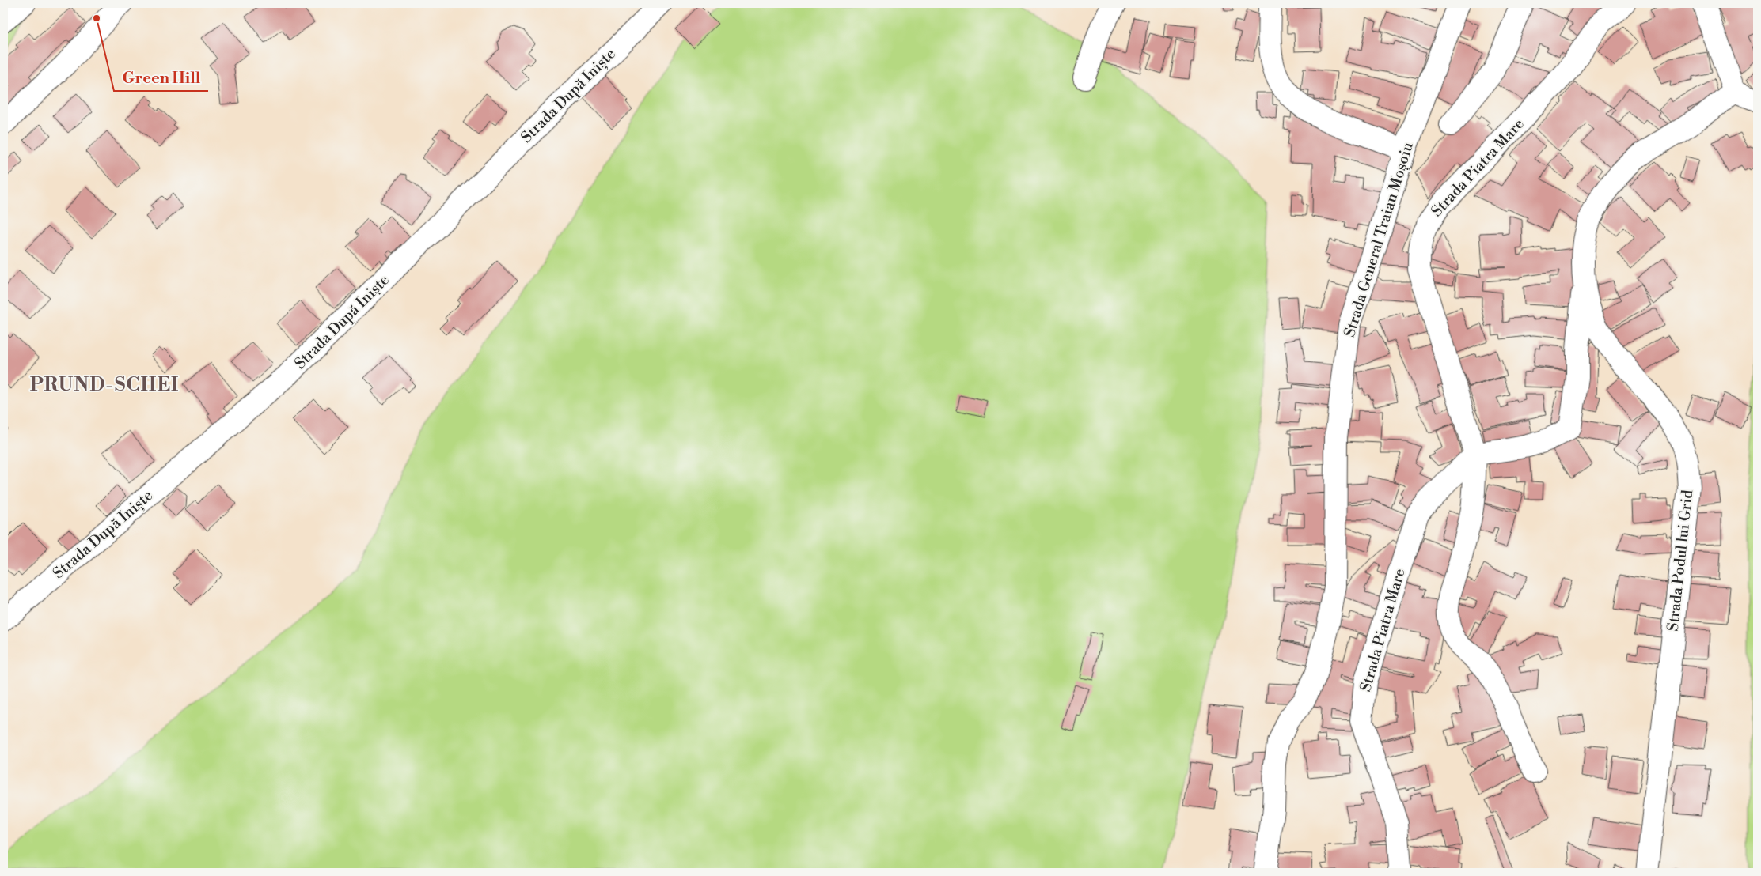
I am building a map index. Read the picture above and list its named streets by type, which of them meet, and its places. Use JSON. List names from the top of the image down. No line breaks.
{"streets":{"street":["Strada După Iniște","Strada Piatra Mare","Strada General Traian Moșoiu","Strada Podul lui Grid"]},"crossings":[["Strada Piatra Mare","Strada Podul lui Grid"]],"districts":["PRUND-SCHEI"],"places":["Green Hill"]}
